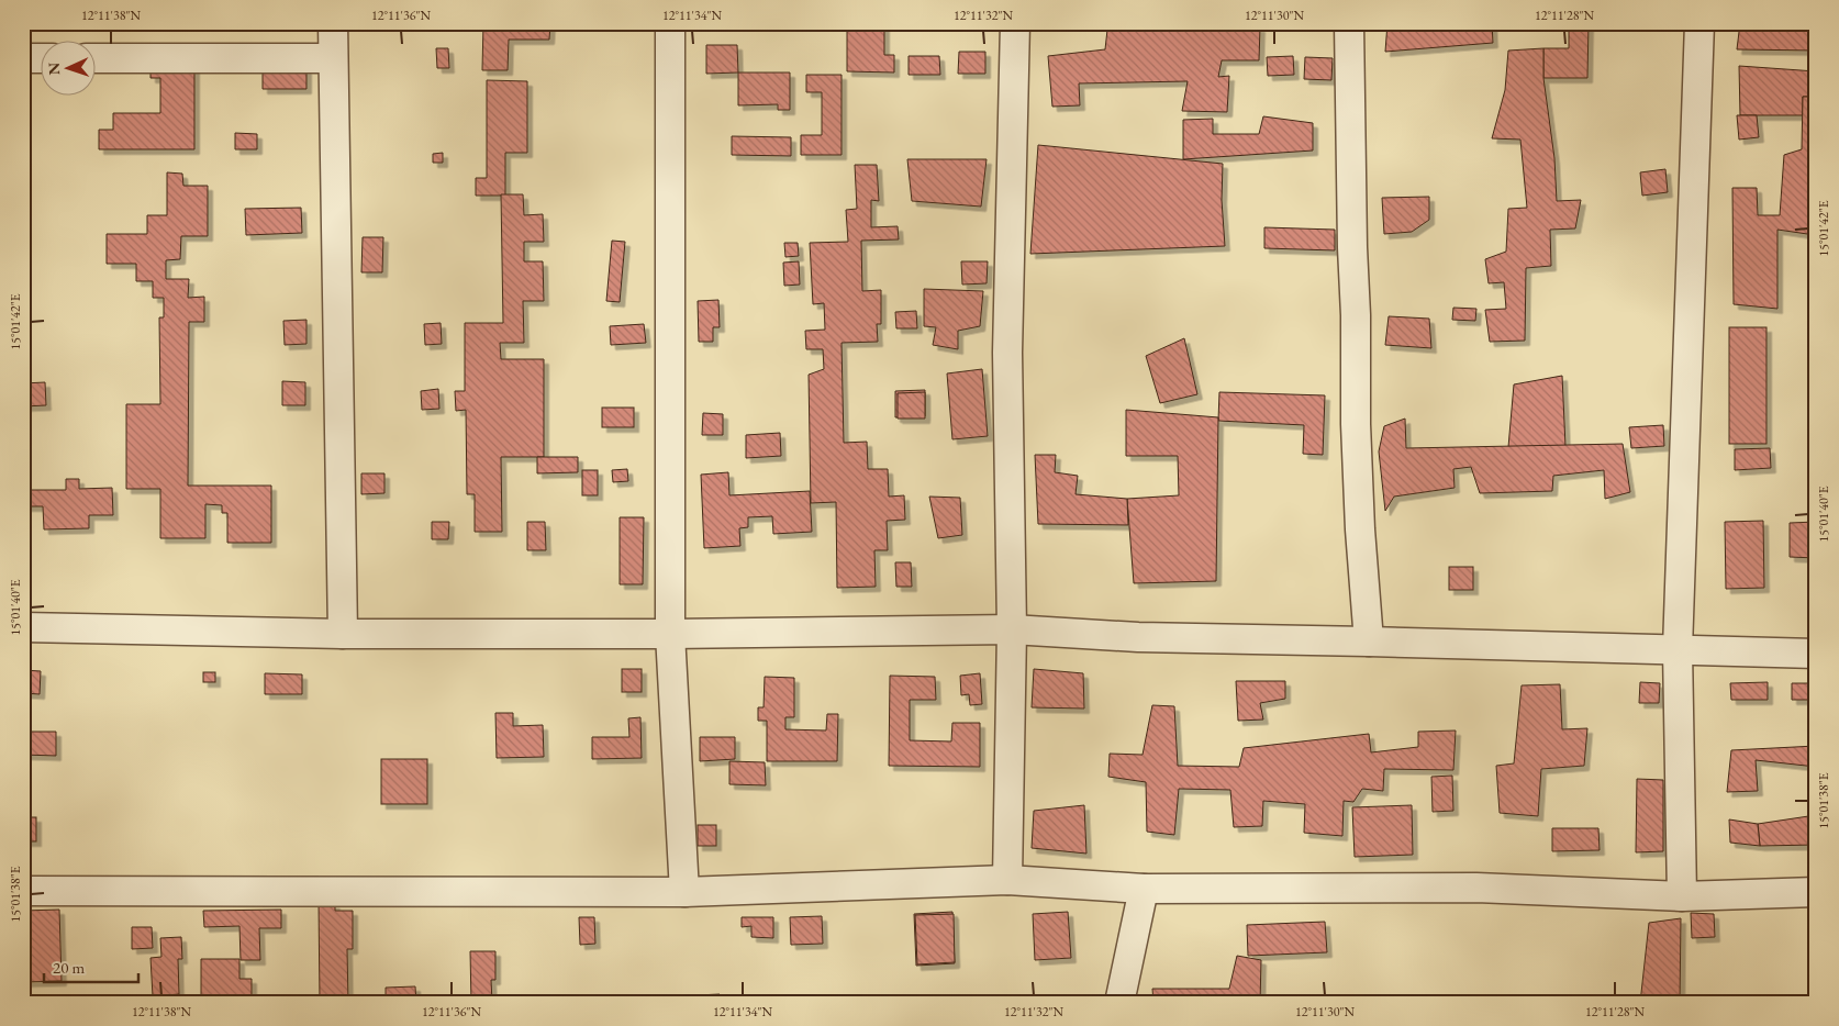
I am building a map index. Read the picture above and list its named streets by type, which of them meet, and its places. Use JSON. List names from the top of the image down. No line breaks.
{"scale_bar":"20 m","north":"left","coordinates":["12°11'38\"N","12°11'36\"N","12°11'34\"N","12°11'32\"N","12°11'30\"N","12°11'28\"N","15°01'42\"E","15°01'40\"E","15°01'38\"E"]}
